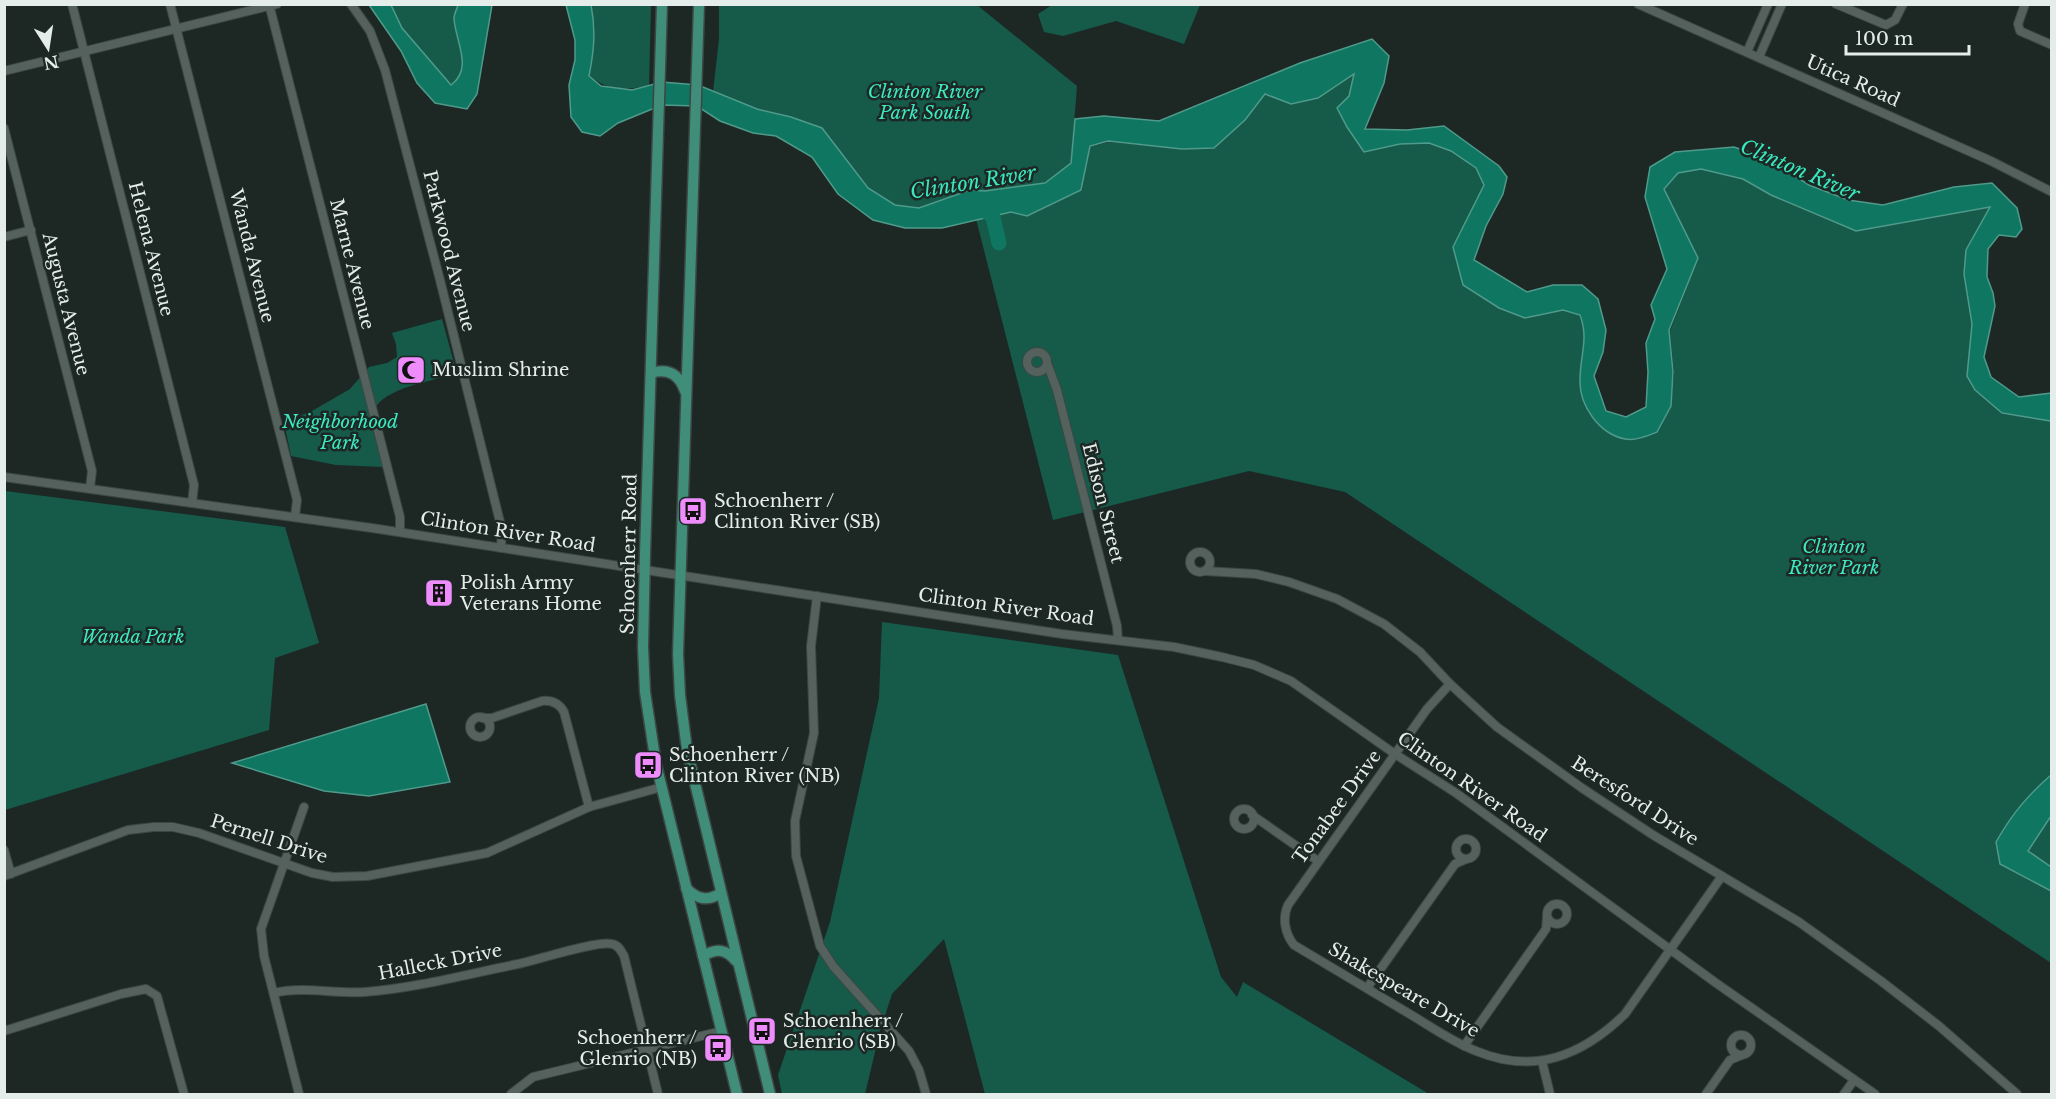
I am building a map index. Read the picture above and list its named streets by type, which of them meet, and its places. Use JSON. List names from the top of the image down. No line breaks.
{"streets":{"main road":["Schoenherr Road"],"street":["Utica Road","Helena Avenue","Parkwood Avenue","Wanda Avenue","Marne Avenue","Augusta Avenue","Edison Street","Clinton River Road","Beresford Drive","Tonabee Drive","Pernell Drive","Halleck Drive","Shakespeare Drive"]},"crossings":[["Helena Avenue","Clinton River Road"],["Parkwood Avenue","Clinton River Road"],["Wanda Avenue","Clinton River Road"],["Marne Avenue","Clinton River Road"],["Augusta Avenue","Clinton River Road"],["Edison Street","Clinton River Road"],["Clinton River Road","Schoenherr Road"],["Clinton River Road","Tonabee Drive"],["Clinton River Road","Shakespeare Drive"],["Schoenherr Road","Pernell Drive"],["Beresford Drive","Tonabee Drive"],["Beresford Drive","Shakespeare Drive"],["Tonabee Drive","Shakespeare Drive"]],"water":["Clinton River"],"parks":["Clinton River Park South","Neighborhood Park","Clinton River Park","Wanda Park"],"places":{"mosque":["Muslim Shrine"],"bus stop":["Schoenherr / Clinton River (SB)","Schoenherr / Clinton River (NB)","Schoenherr / Glenrio (SB)","Schoenherr / Glenrio (NB)"],"building":["Polish Army Veterans Home"]},"scale_bar":"100 m","north":"bottom"}
